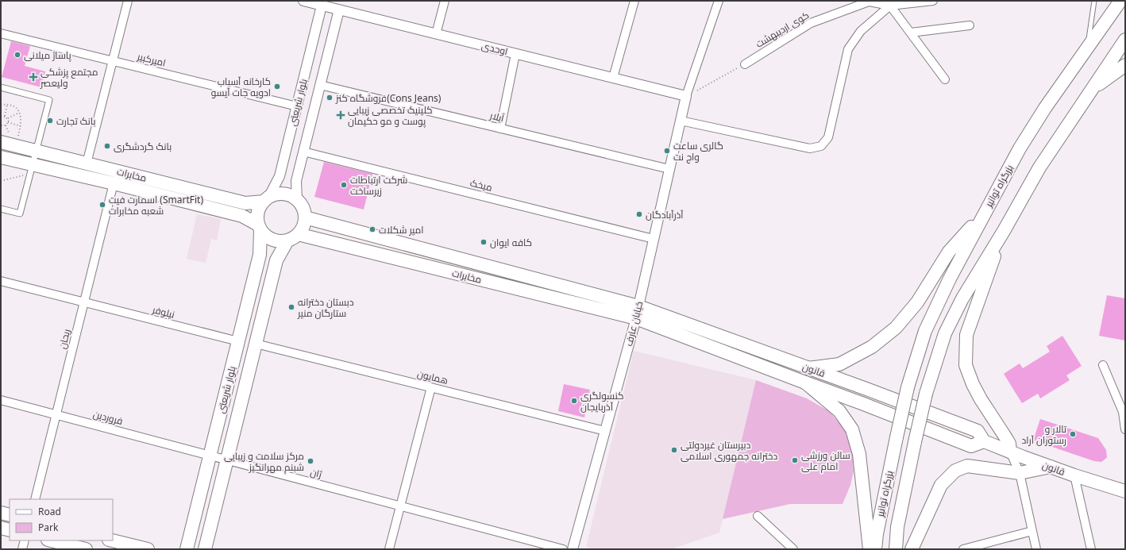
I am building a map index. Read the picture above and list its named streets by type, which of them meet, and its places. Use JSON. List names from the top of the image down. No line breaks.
{"streets":{"main road":["بلوار شریعتى","مخابرات","بزرگراه توانیر","قانون"],"street":["کوی اردیبهشت","اوحدی","امیرکبیر","آیلار","میخک","نیلوفر","خیابان عارف","ریحان","همایون","فروردین","ژان"]},"crossings":[["اوحدی","بلوار شریعتى"],["اوحدی","خیابان عارف"],["امیرکبیر","بلوار شریعتى"],["بلوار شریعتى","آیلار"],["بلوار شریعتى","مخابرات"],["بلوار شریعتى","میخک"],["بلوار شریعتى","نیلوفر"],["بلوار شریعتى","همایون"],["بلوار شریعتى","فروردین"],["بلوار شریعتى","ژان"],["آیلار","خیابان عارف"],["مخابرات","خیابان عارف"],["مخابرات","ریحان"],["مخابرات","قانون"],["میخک","خیابان عارف"],["نیلوفر","ریحان"],["خیابان عارف","قانون"],["خیابان عارف","همایون"],["ریحان","فروردین"],["فروردین","ژان"]],"places":{"other":["پاساژ میلانی","کارخانه آسیاب ادویه جات آیسو","فروشگاه کنز(Cons Jeans)","بانک تجارت","بانک گردشگری","گالری ساعت واچ نت","شرکت ارتباطات زیرساخت","اسمارت فیت (SmartFit) شعبه مخابرات","آذرآبادگان","امیر شکلات","کافه ایوان","دبستان دخترانه ستارگان منیر","کنسولگری آذربایجان","تالار و رستوران آراد","دبیرستان غیردولتی دخترانه جمهوری اسلامی","سالن ورزشی امام علی","مرکز سلامت و زیبایی شبنم مهرانگیز"],"health":["مجتمع پزشکی ولیعصر","کلینیک تخصصی زیبایی پوست و مو حکیمان"]},"legend":["Road","Park"]}
